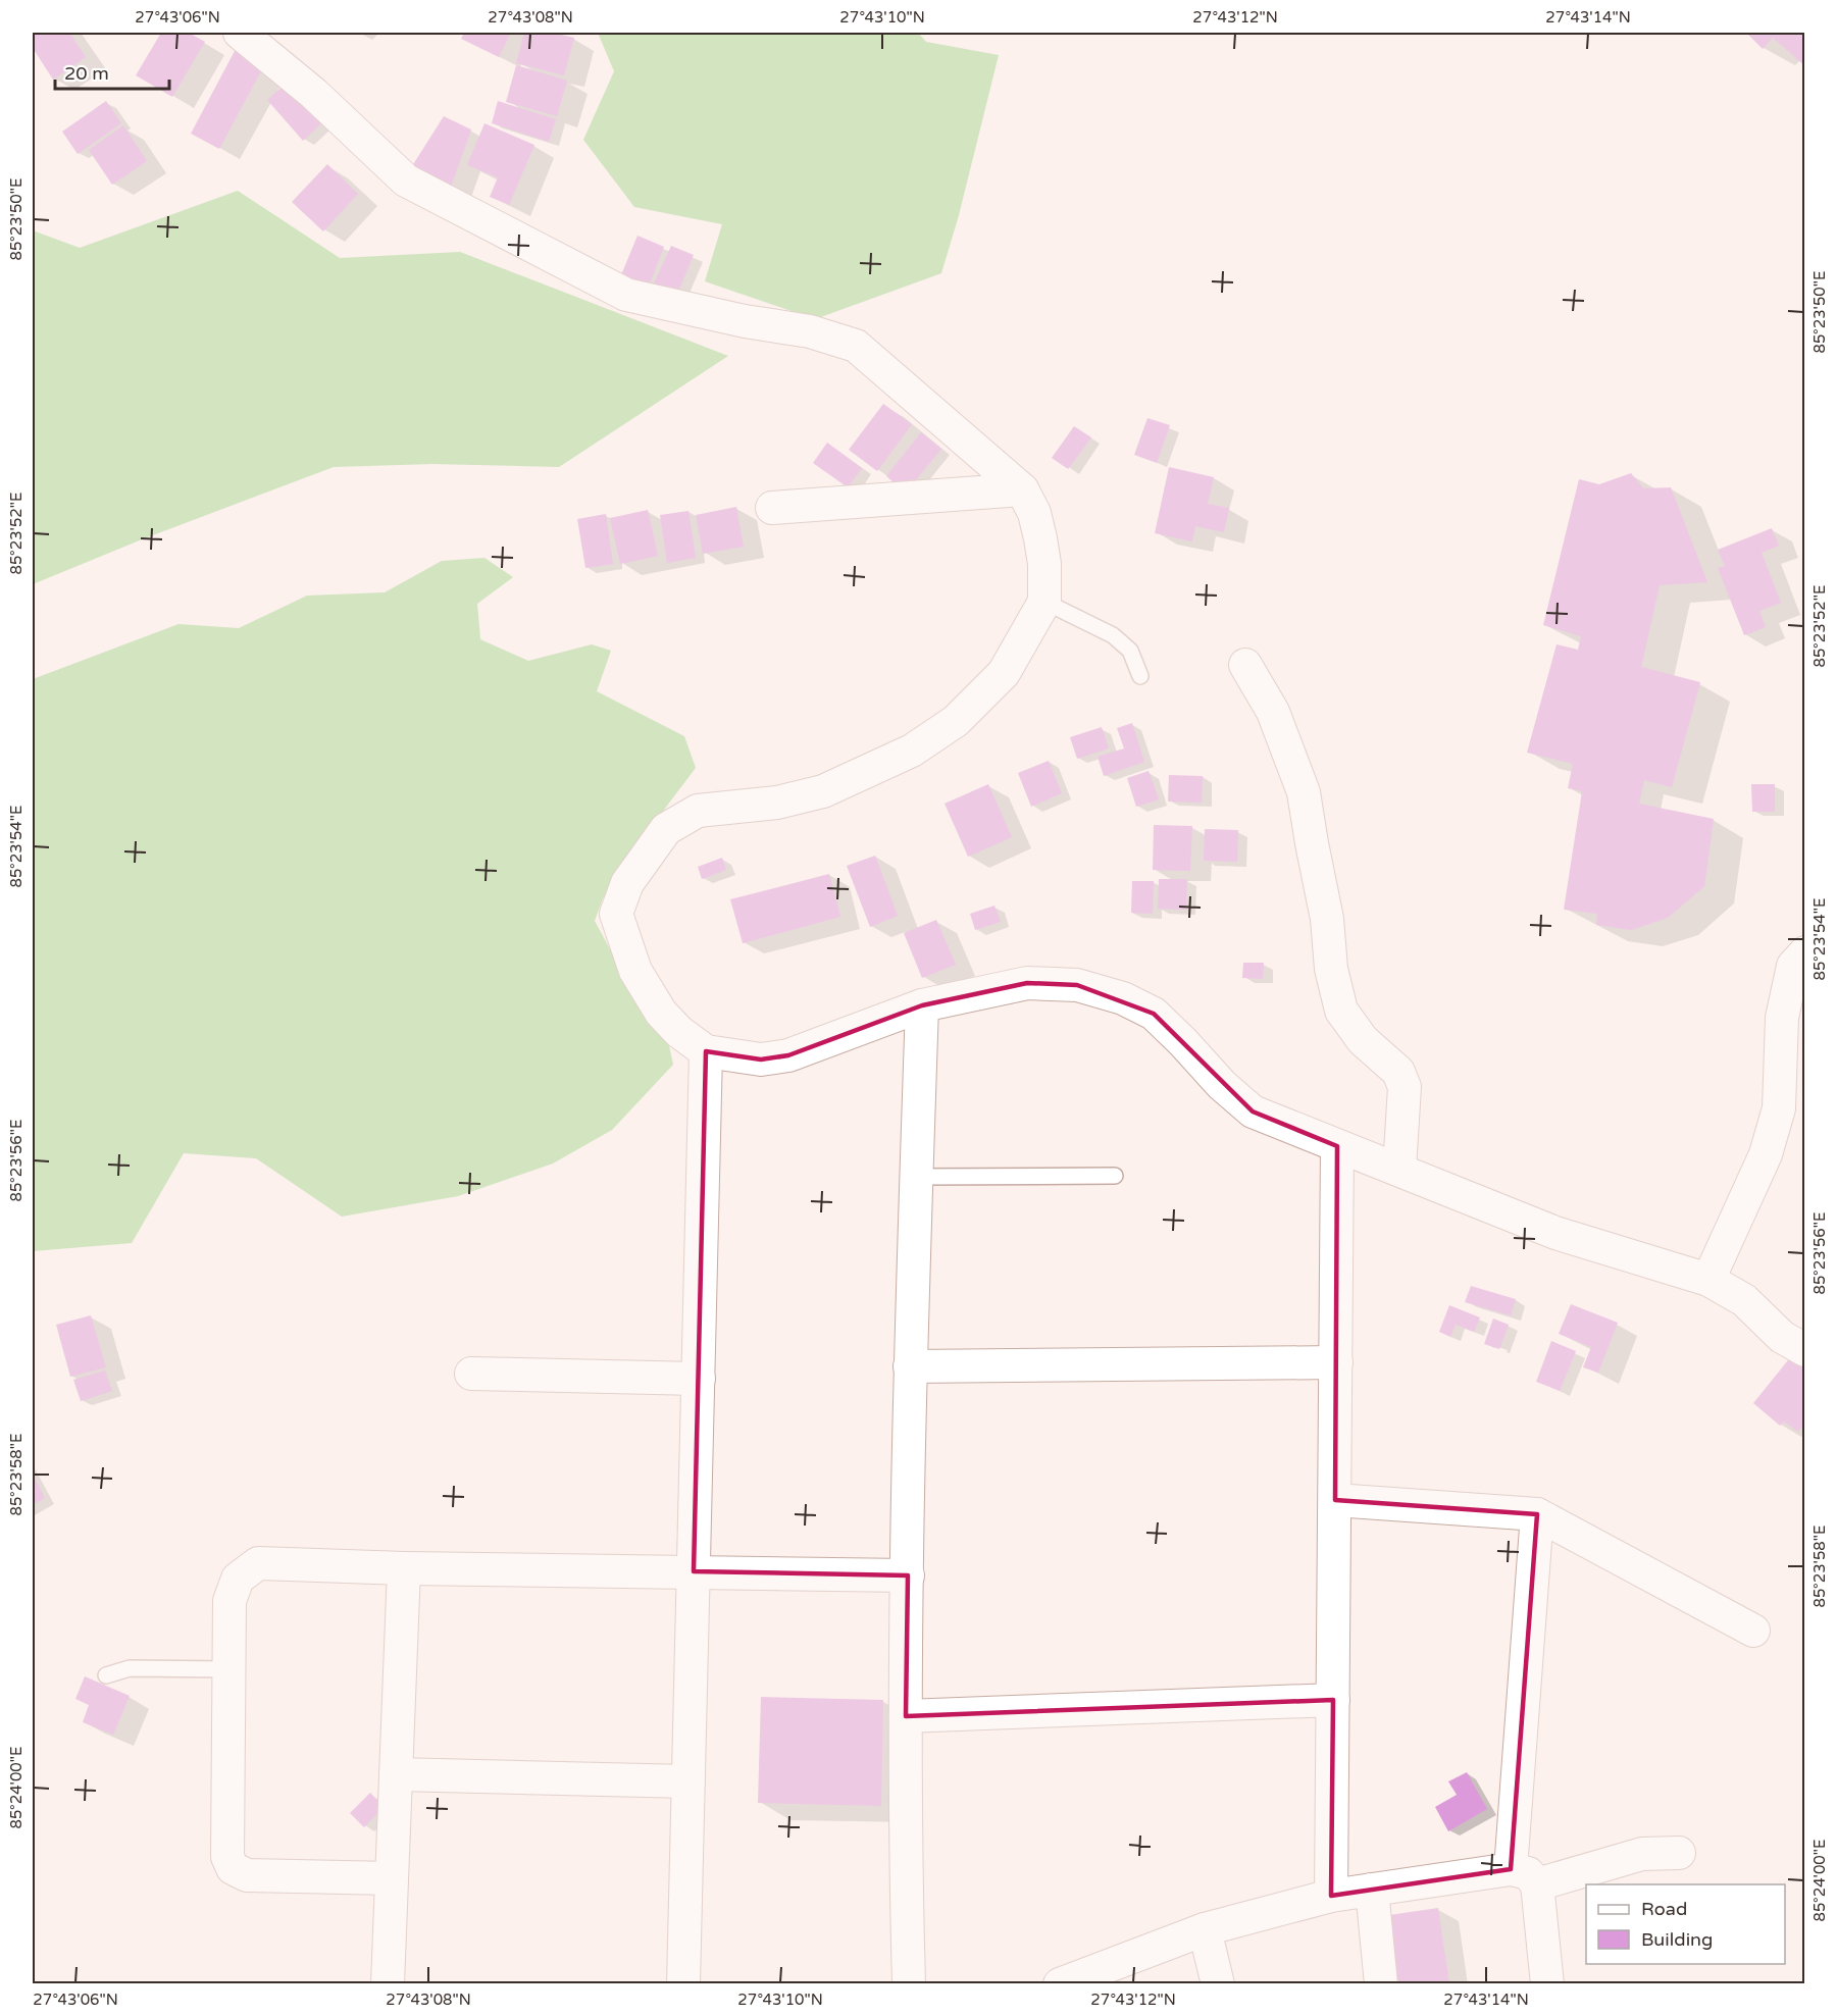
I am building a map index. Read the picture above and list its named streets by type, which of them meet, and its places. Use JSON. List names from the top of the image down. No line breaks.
{"legend":["Road","Building"],"scale_bar":"20 m","coordinates":["27°43'06\"N","27°43'08\"N","27°43'10\"N","27°43'12\"N","27°43'14\"N","85°23'50\"E","85°23'52\"E","85°23'54\"E","85°23'56\"E","85°23'58\"E","85°24'00\"E"]}
